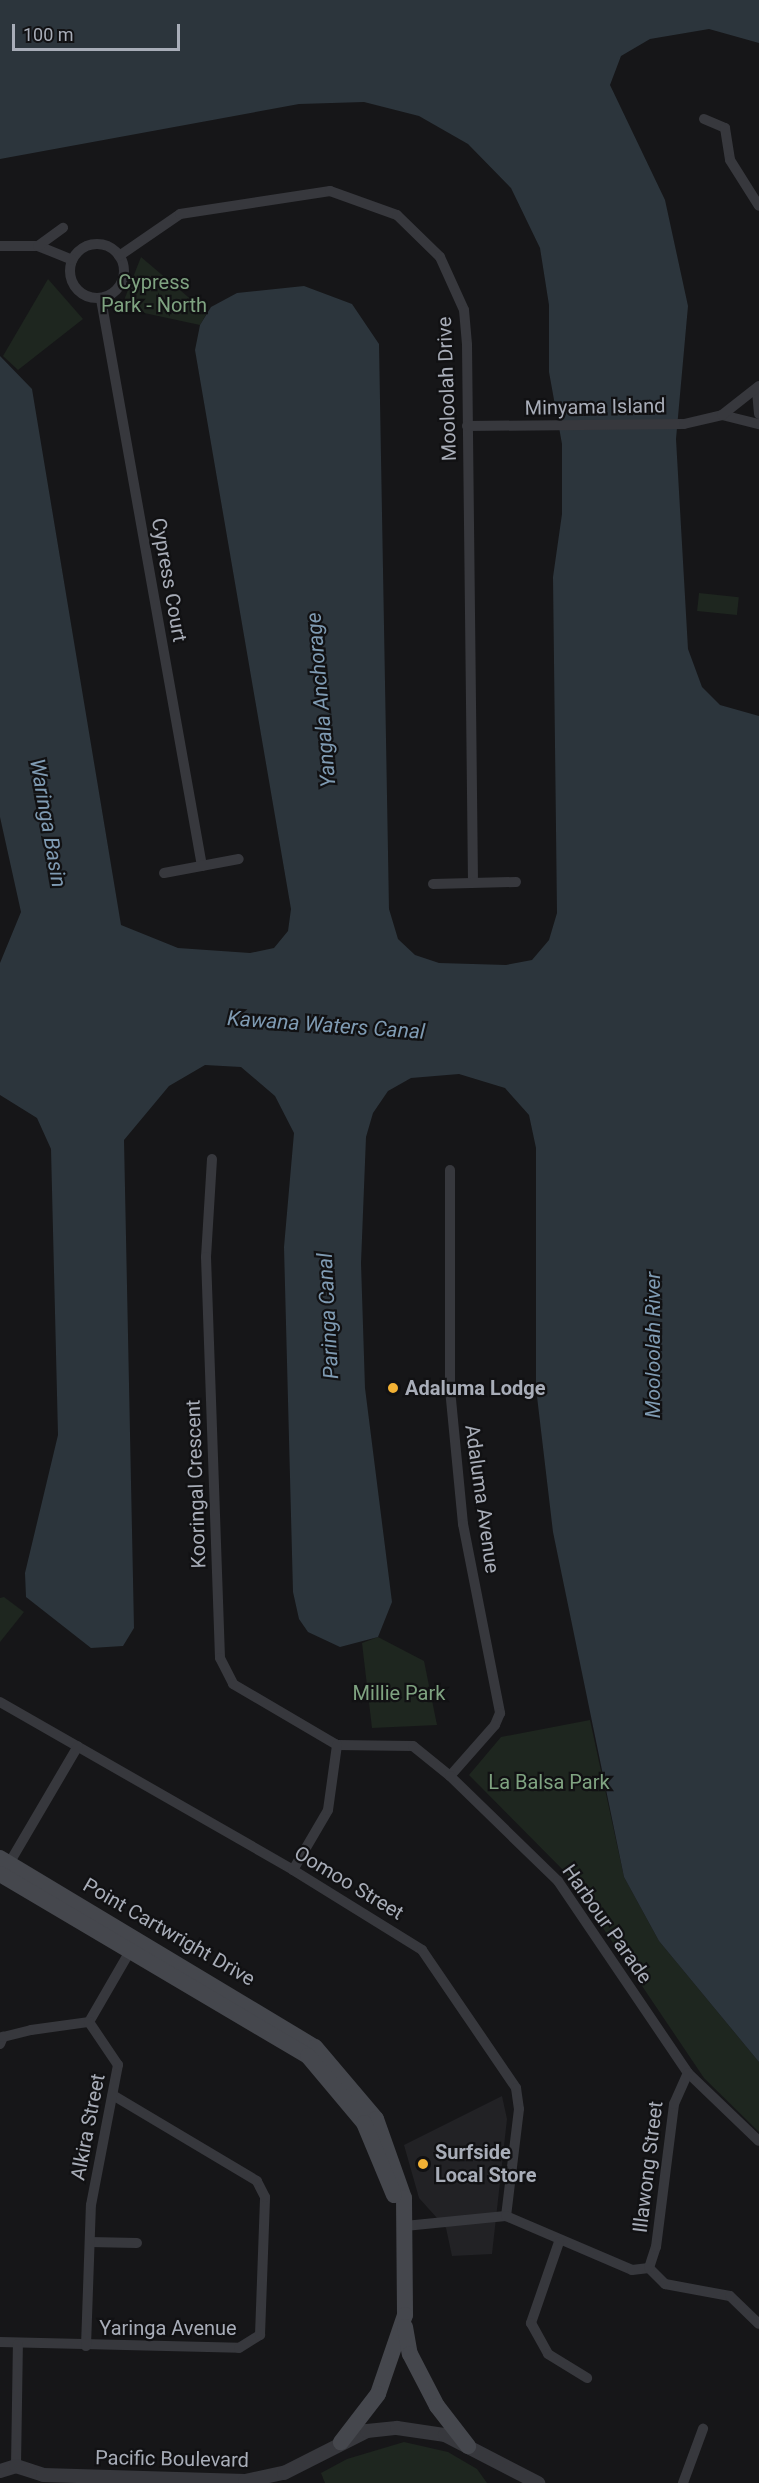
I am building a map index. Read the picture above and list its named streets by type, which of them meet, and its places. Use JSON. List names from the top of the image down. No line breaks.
{"streets":{"main road":["Point Cartwright Drive"],"street":["Mooloolah Drive","Minyama Island","Cypress Court","Kooringal Crescent","Adaluma Avenue","Oomoo Street","Harbour Parade","Alkira Street","Illawong Street","Yaringa Avenue","Pacific Boulevard"]},"crossings":[["Mooloolah Drive","Minyama Island"],["Mooloolah Drive","Cypress Court"],["Kooringal Crescent","Harbour Parade"],["Adaluma Avenue","Harbour Parade"],["Harbour Parade","Illawong Street"],["Point Cartwright Drive","Pacific Boulevard"],["Alkira Street","Yaringa Avenue"]],"water":["Yangala Anchorage","Waringa Basin","Kawana Waters Canal","Paringa Canal","Mooloolah River"],"parks":["Cypress Park - North","Millie Park","La Balsa Park"],"places":["Adaluma Lodge","Surfside Local Store"],"scale_bar":"100 m"}
